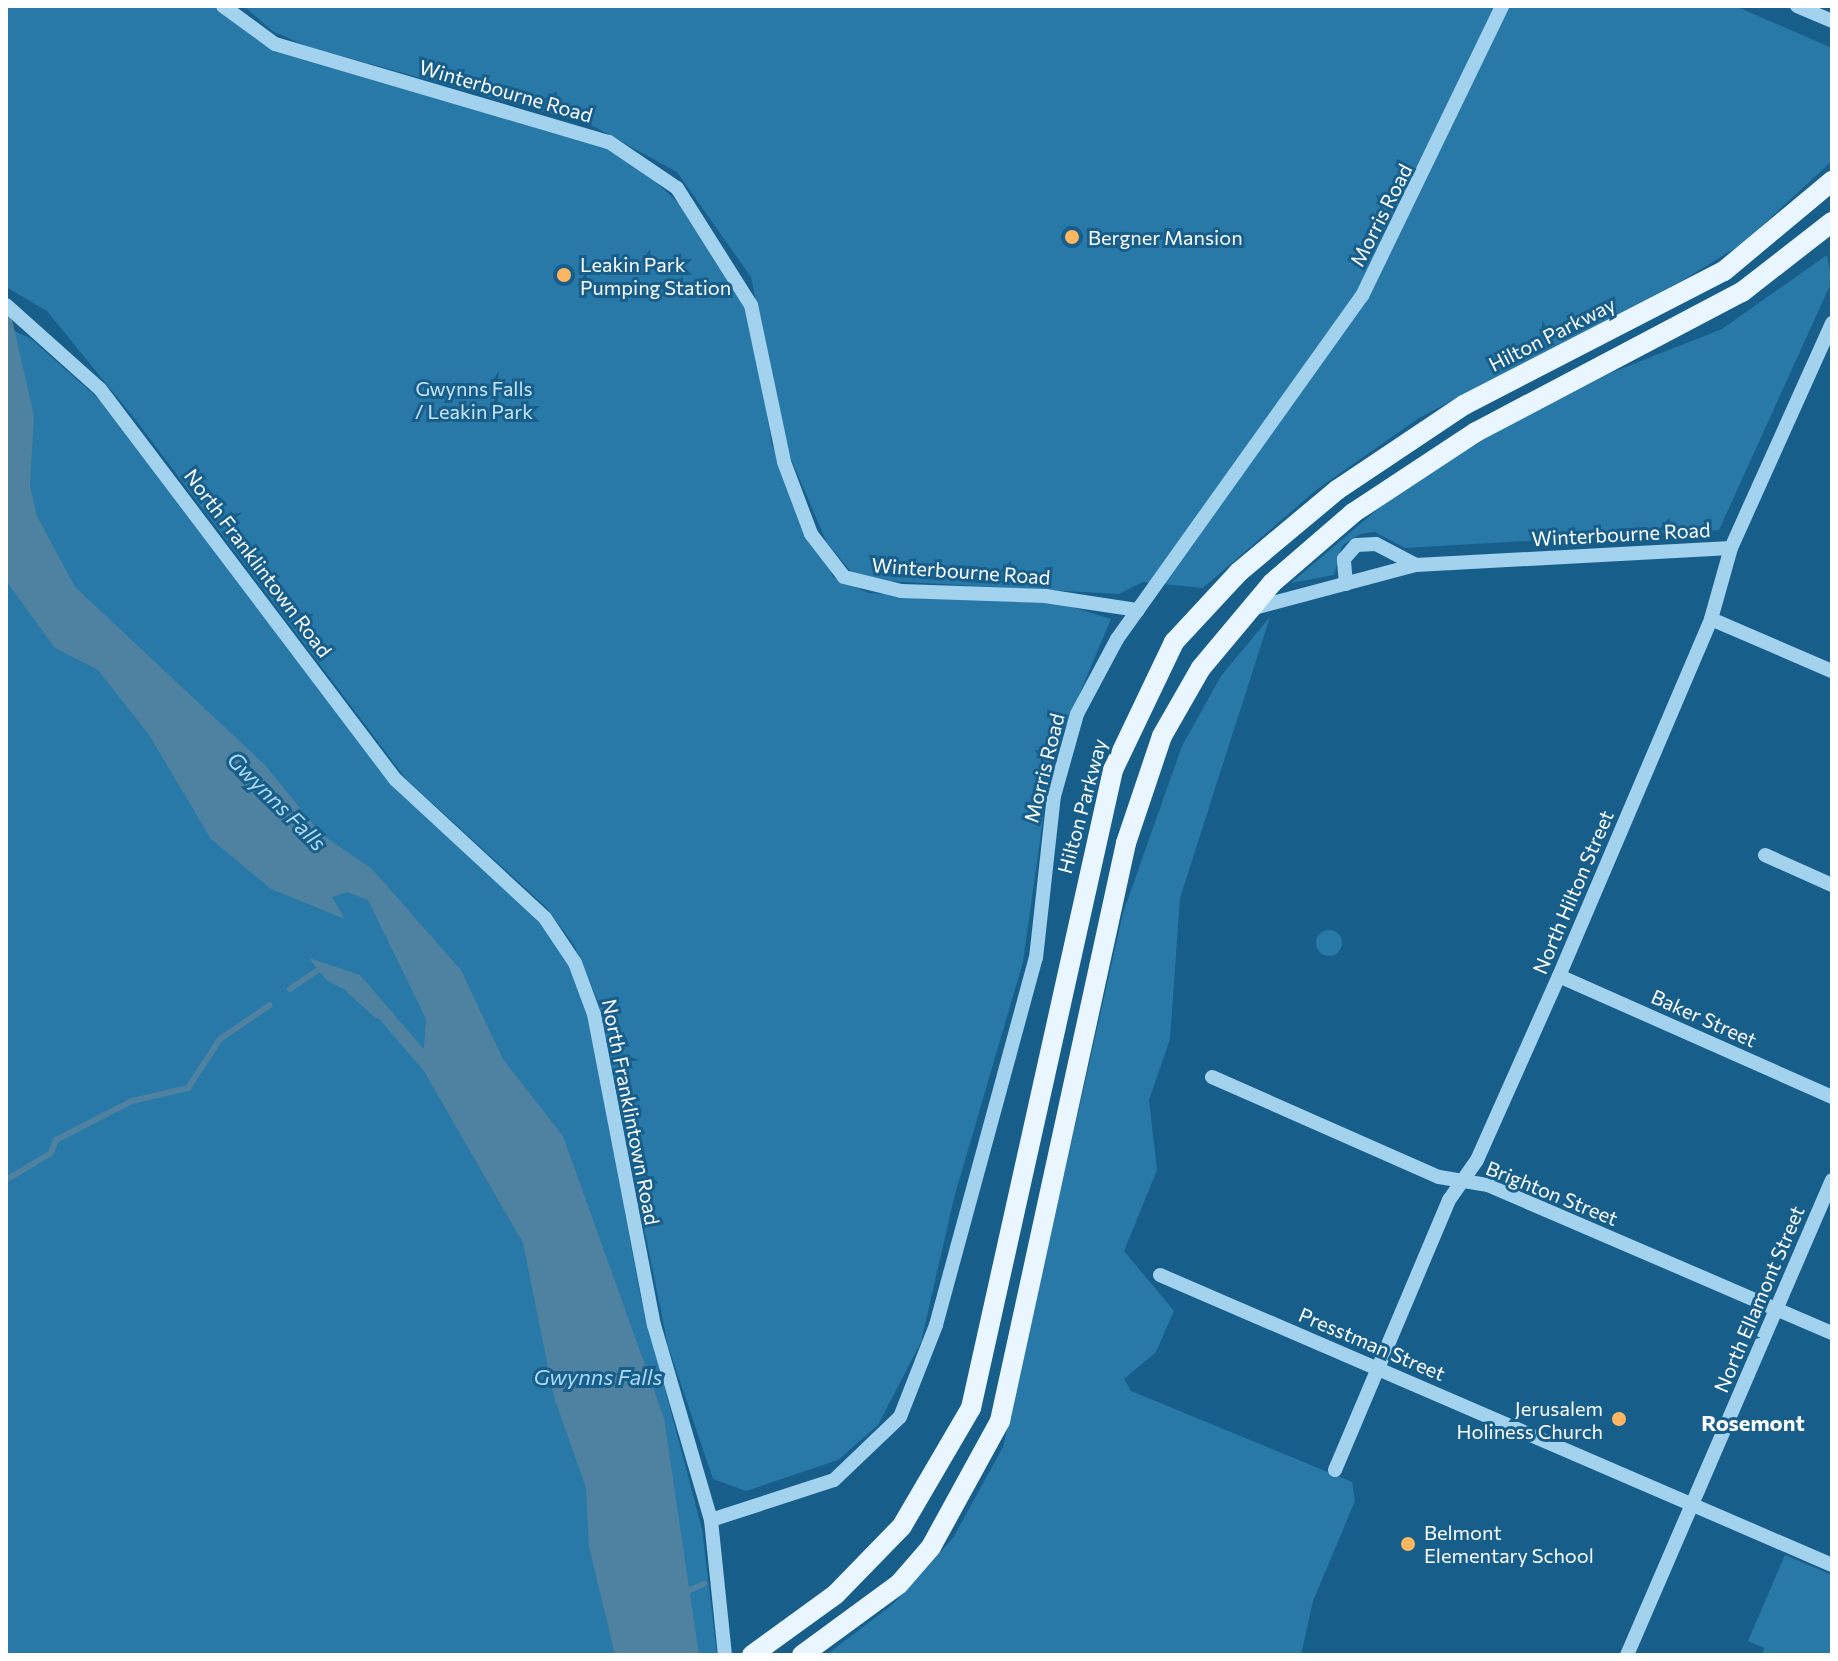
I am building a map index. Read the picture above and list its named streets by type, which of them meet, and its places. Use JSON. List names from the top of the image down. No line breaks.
{"streets":{"main road":["Hilton Parkway"],"street":["Winterbourne Road","Morris Road","North Franklintown Road","North Hilton Street","Baker Street","Brighton Street","North Ellamont Street","Presstman Street"]},"crossings":[["Winterbourne Road","Morris Road"],["Winterbourne Road","North Hilton Street"],["Morris Road","North Franklintown Road"],["North Hilton Street","Baker Street"],["North Hilton Street","Brighton Street"],["North Hilton Street","Presstman Street"],["Brighton Street","North Ellamont Street"],["North Ellamont Street","Presstman Street"]],"districts":["Rosemont"],"water":["Gwynns Falls"],"parks":["Gwynns Falls / Leakin Park"],"places":["Bergner Mansion","Leakin Park Pumping Station","Jerusalem Holiness Church","Belmont Elementary School"]}
